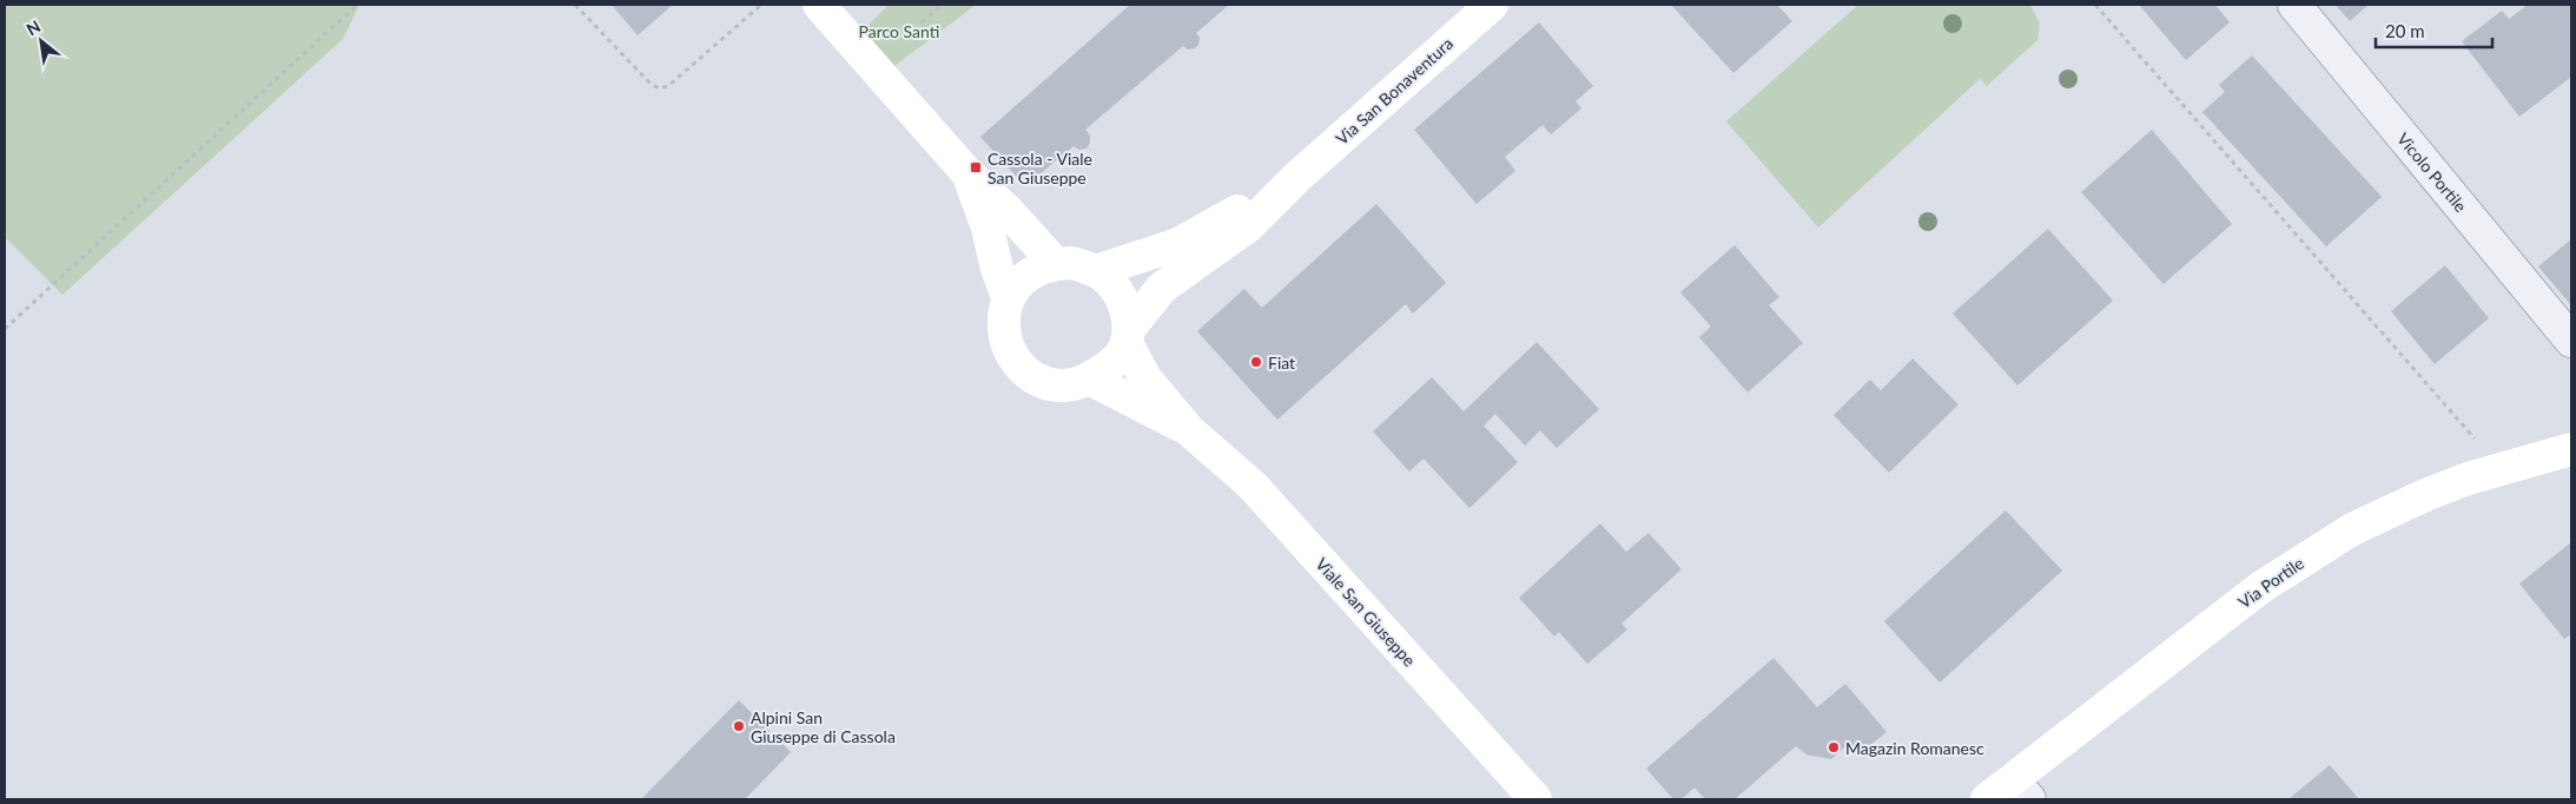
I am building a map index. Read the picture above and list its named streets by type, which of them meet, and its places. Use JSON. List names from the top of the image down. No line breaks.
{"streets":{"main road":["Via San Bonaventura","Via Portile","Viale San Giuseppe"],"street":["Vicolo Portile"]},"crossings":[["Via San Bonaventura","Viale San Giuseppe"]],"parks":["Parco Santi"],"places":{"transit":["Cassola - Viale San Giuseppe"],"other":["Fiat","Alpini San Giuseppe di Cassola","Magazin Romanesc"]},"scale_bar":"20 m","north":"top left"}
